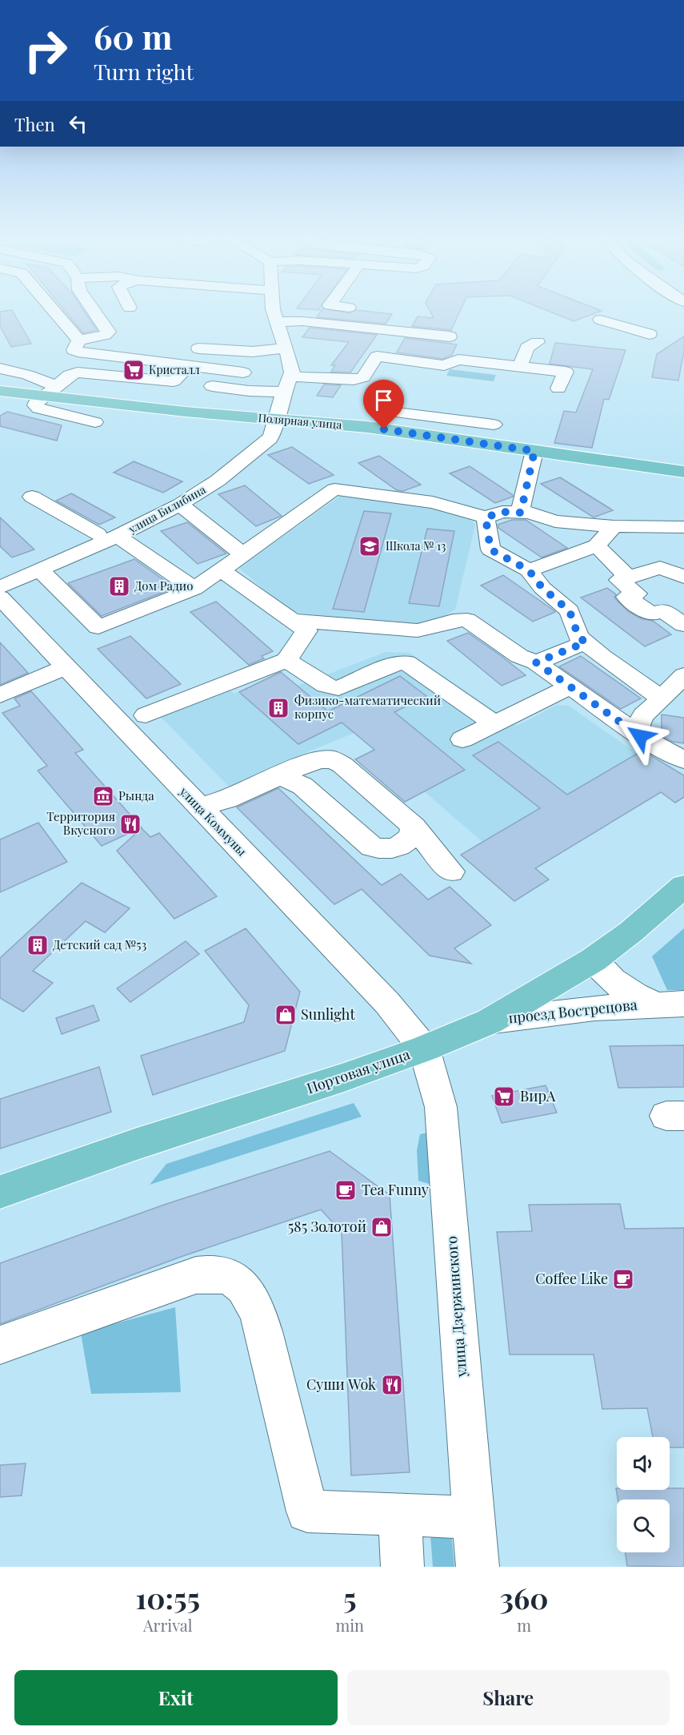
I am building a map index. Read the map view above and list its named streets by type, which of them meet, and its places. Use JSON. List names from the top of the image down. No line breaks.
{"streets":{"main road":["Полярная улица","Портовая улица"],"street":["улица Билибина","улица Коммуны","проезд Вострецова","улица Дзержинского"]},"crossings":[["Полярная улица","улица Билибина"],["улица Коммуны","Портовая улица"],["улица Коммуны","улица Дзержинского"],["проезд Вострецова","Портовая улица"],["Портовая улица","улица Дзержинского"]],"places":{"supermarket":["Кристалл","ВирА"],"school or university":["Школа № 13"],"building":["Дом Радио","Физико-математический корпус","Детский сад №53"],"museum":["Рында"],"restaurant":["Территория Вкусного","Суши Wok"],"shop":["Sunlight","585 Золотой"],"cafe":["Tea Funny","Coffee Like"]},"page":{"turn":["60 m","Turn right"],"then":"Then","eta":["10:55","Arrival","5","min","360","m"],"buttons":["Exit","Share"]}}
